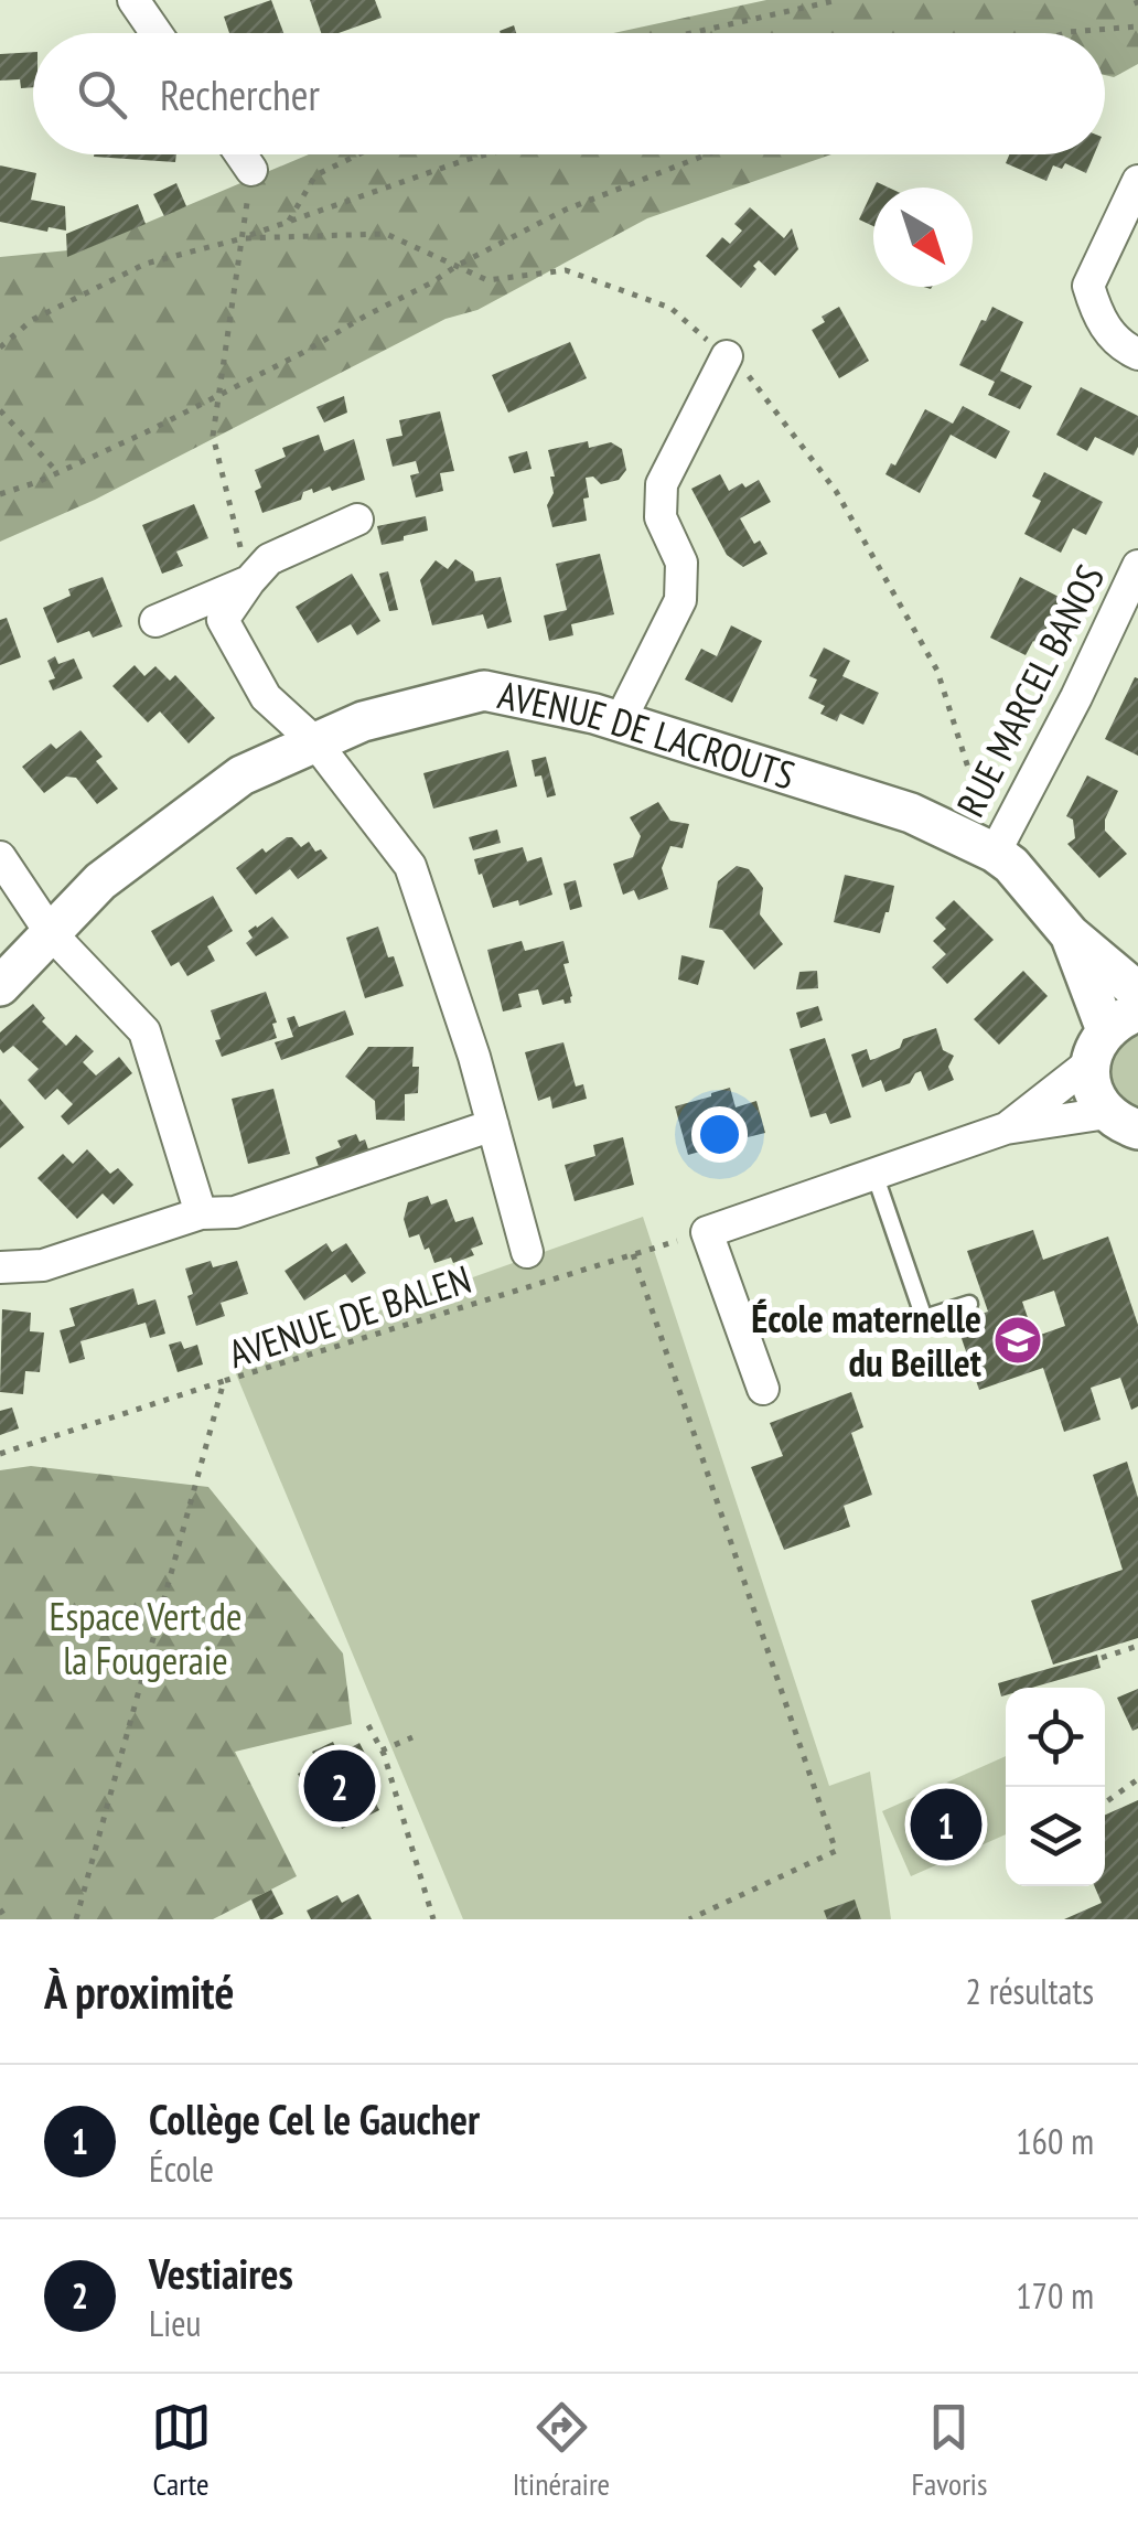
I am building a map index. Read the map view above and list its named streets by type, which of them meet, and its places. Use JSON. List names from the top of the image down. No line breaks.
{"streets":{"street":["RUE MARCEL BANOS","AVENUE DE LACROUTS"],"path":["AVENUE DE BALEN"]},"crossings":[["RUE MARCEL BANOS","AVENUE DE LACROUTS"]],"parks":["Espace Vert de la Fougeraie"],"places":{"school or university":["École maternelle du Beillet"]},"north":"bottom right","page":{"search":"Rechercher","pins":["2","1"],"heading":["À proximité","2 résultats"],"list":[{"mark":"1","name":"Collège Cel le Gaucher","note":"École","value":"160 m"},{"mark":"2","name":"Vestiaires","note":"Lieu","value":"170 m"}],"nav":["Carte","Itinéraire","Favoris"]}}
